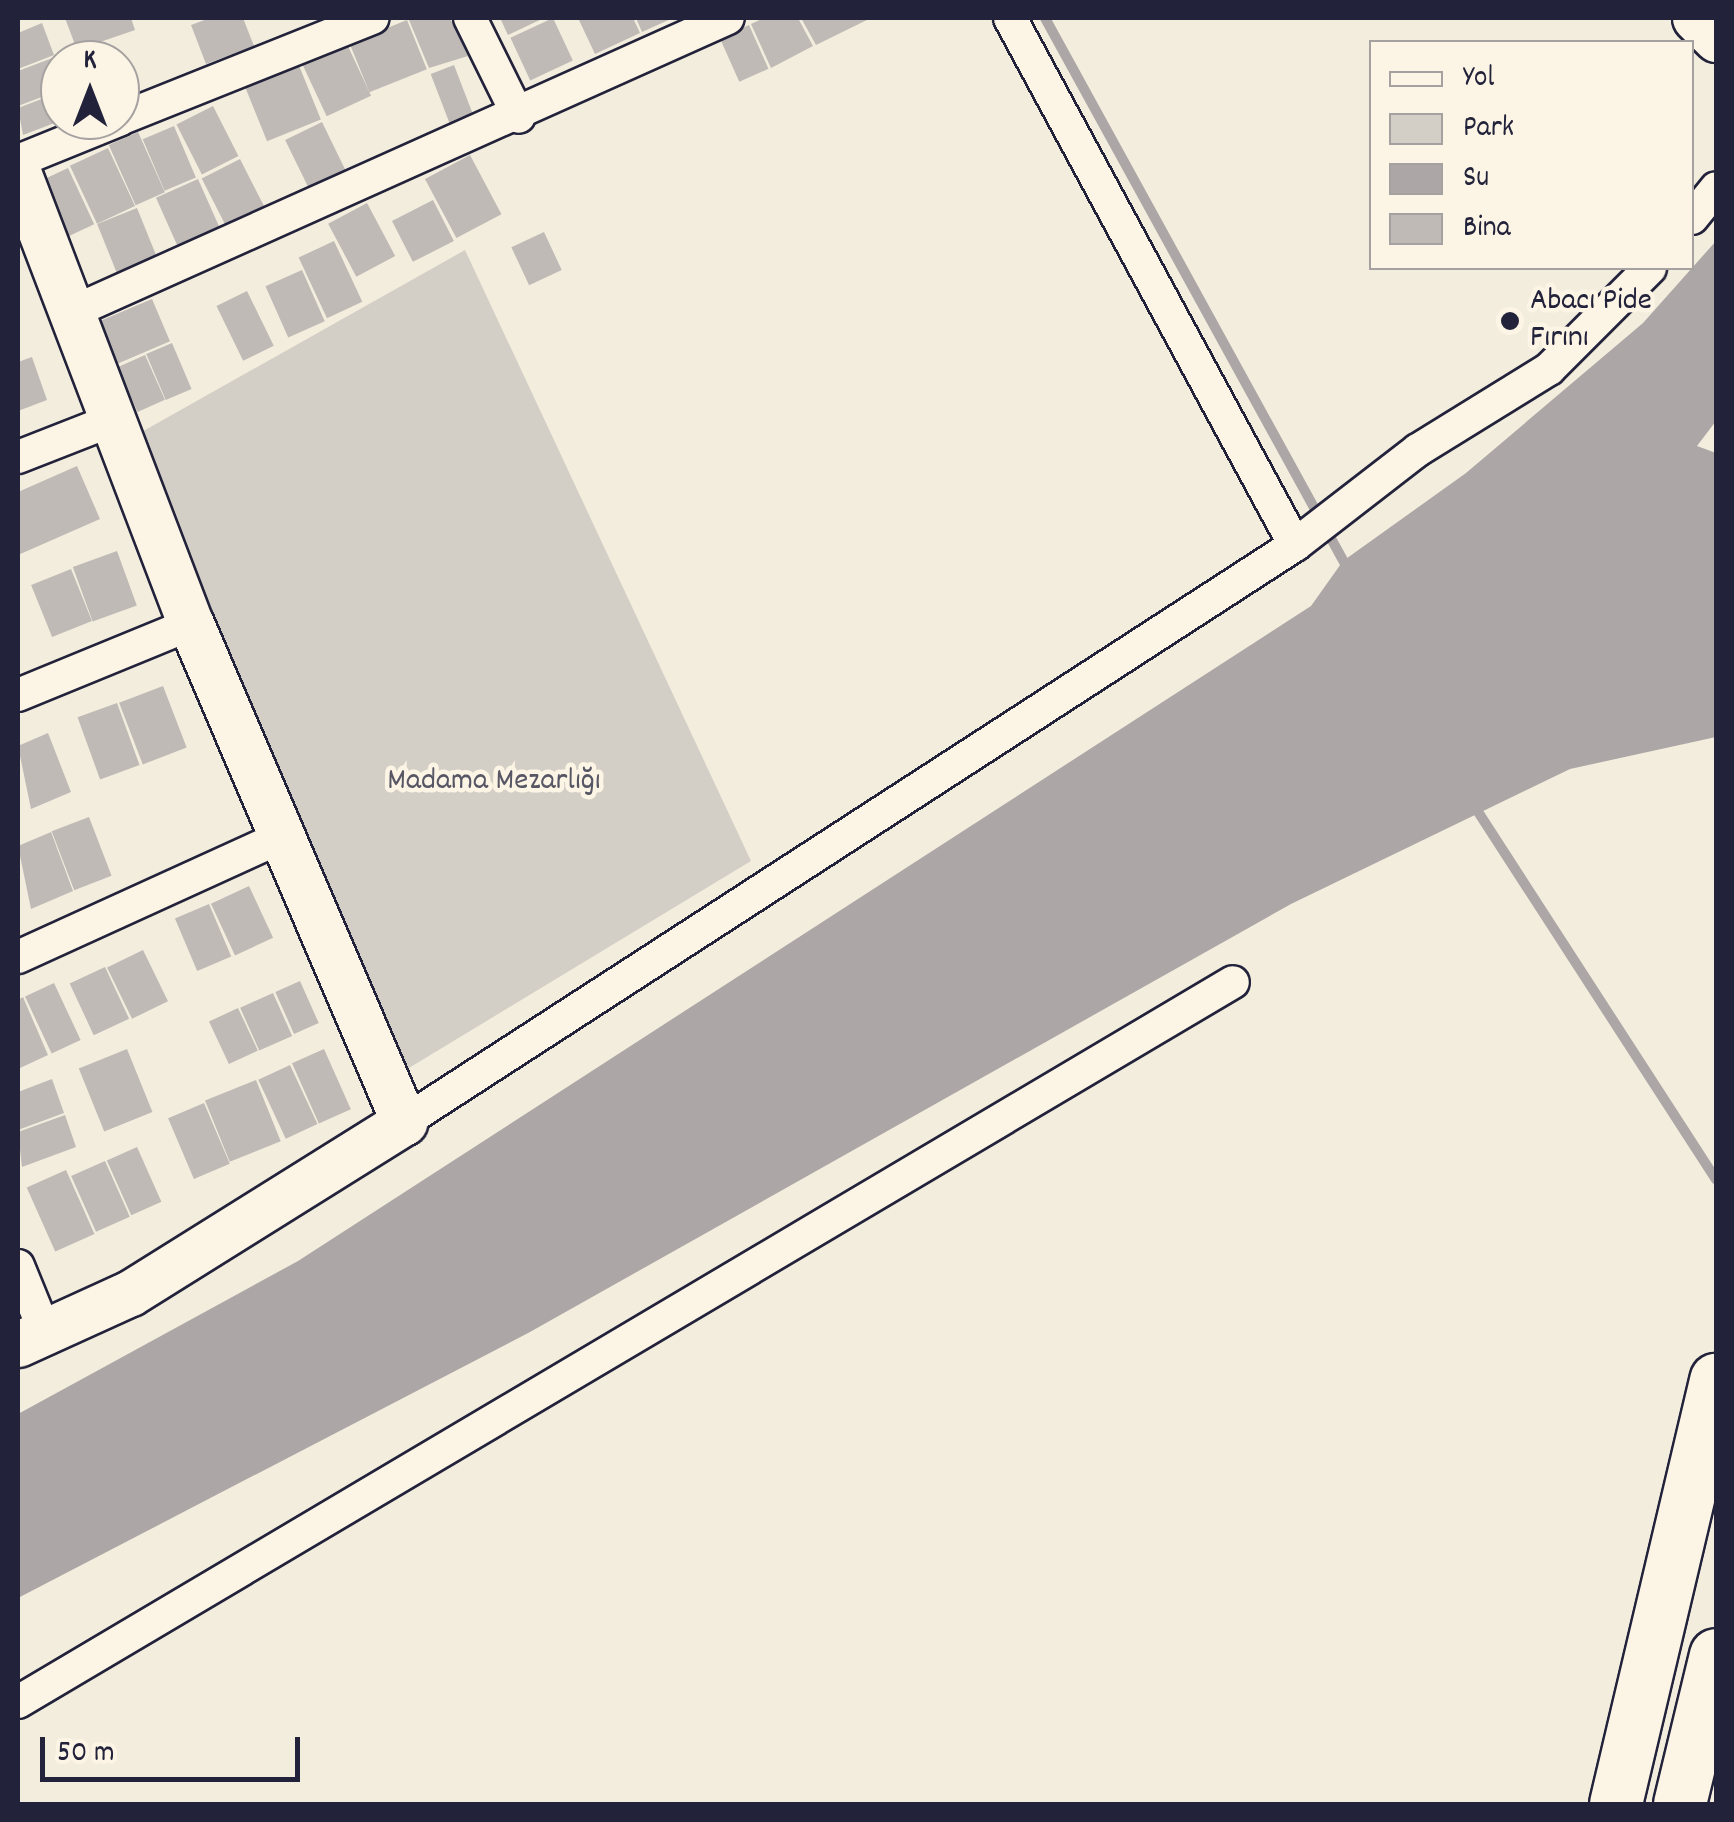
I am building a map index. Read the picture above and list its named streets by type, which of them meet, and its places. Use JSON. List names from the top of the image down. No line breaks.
{"parks":["Madama Mezarlığı"],"places":["Abacı Pide Fırını"],"legend":["Yol","Park","Su","Bina"],"scale_bar":"50 m","north":"top"}
